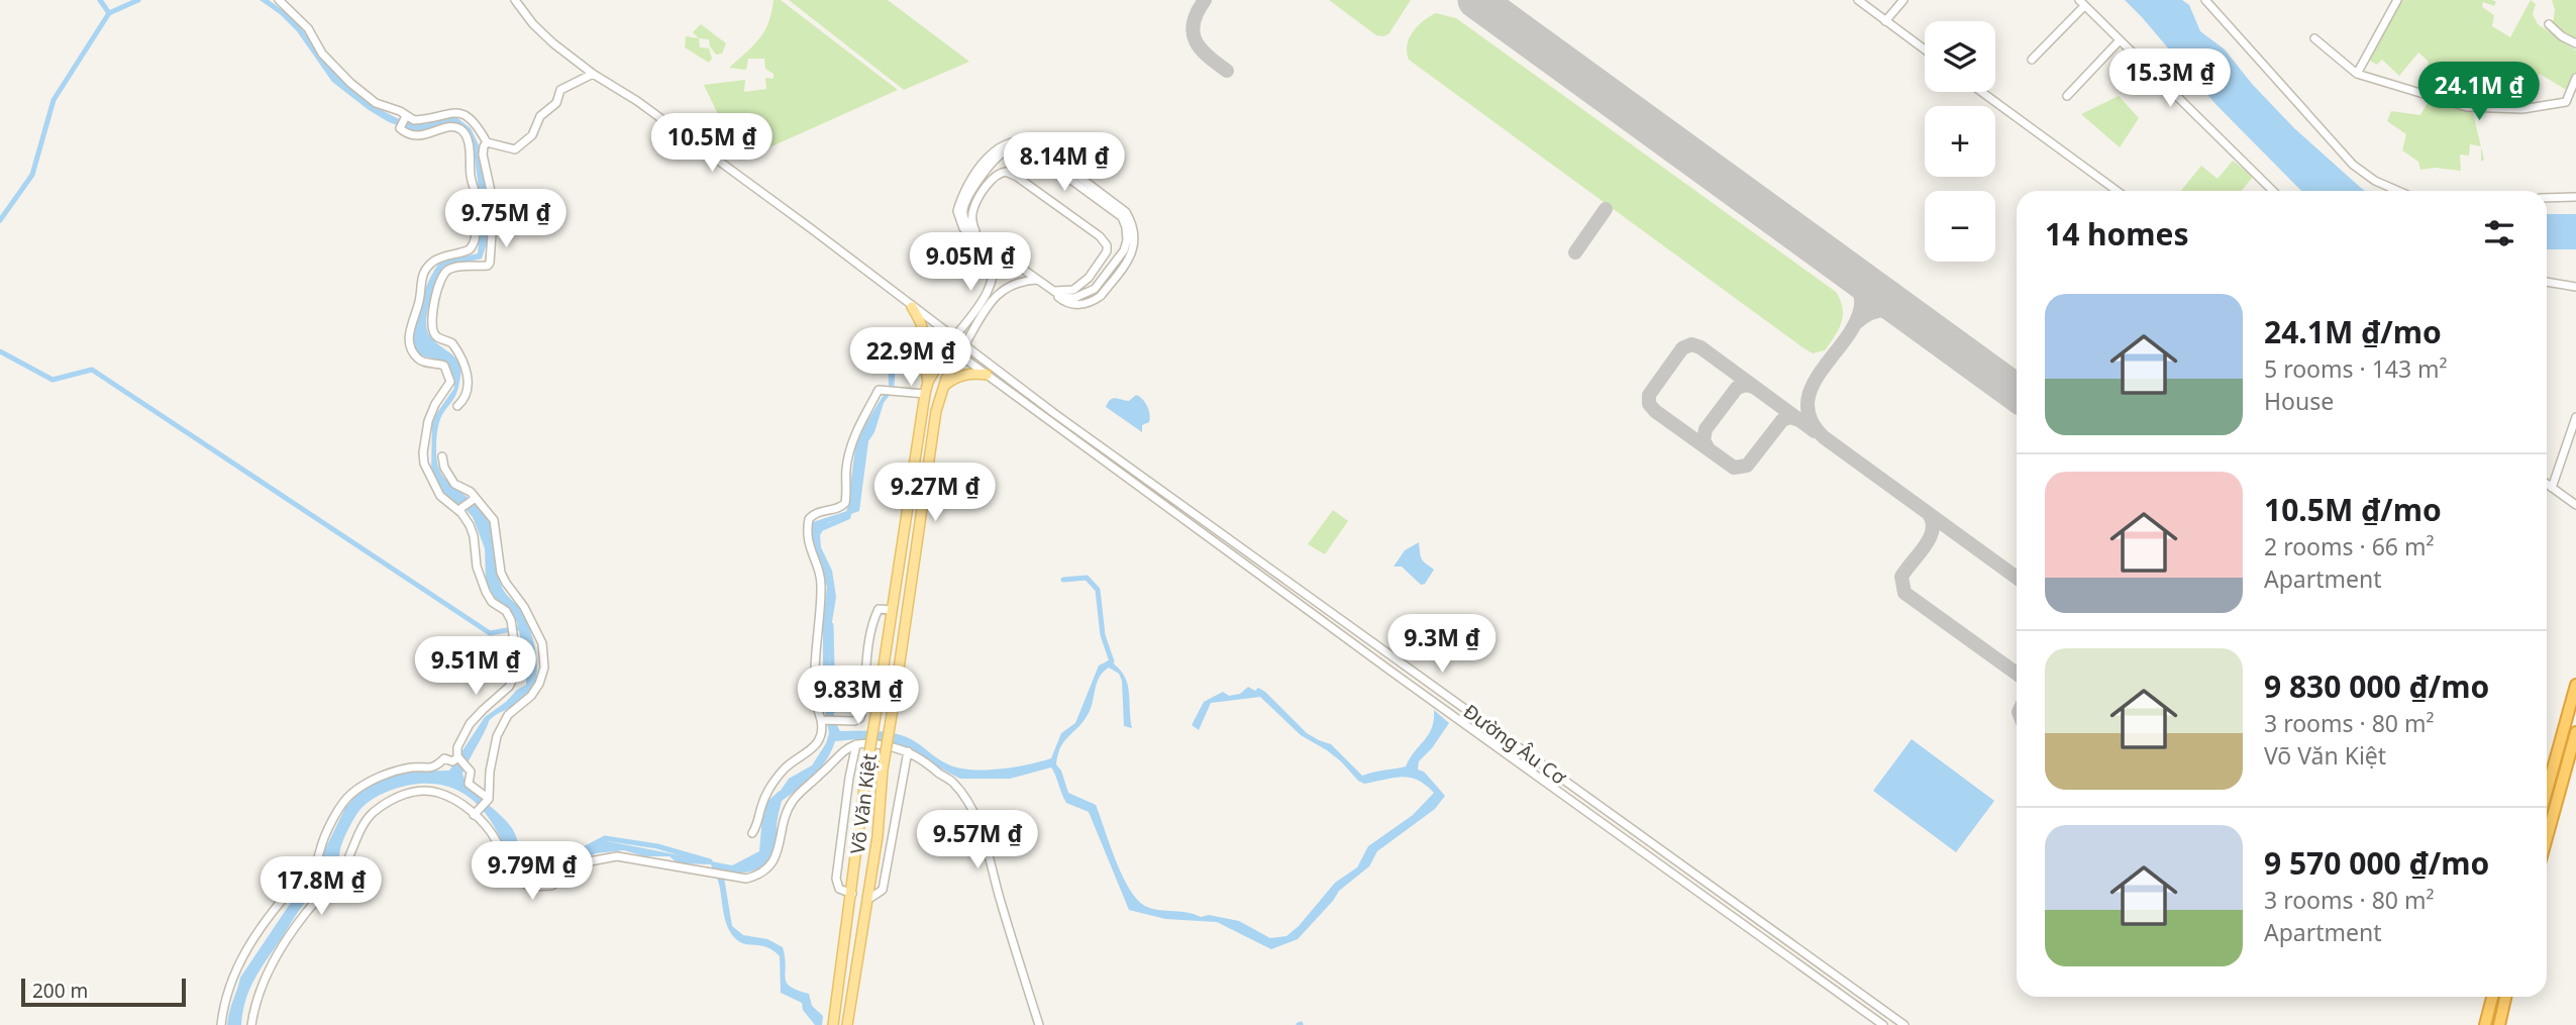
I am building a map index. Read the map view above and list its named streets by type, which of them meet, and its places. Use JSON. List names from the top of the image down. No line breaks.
{"streets":{"main road":["Võ Văn Kiệt"],"street":["Đường Âu Cơ"]},"crossings":[["Đường Âu Cơ","Võ Văn Kiệt"]],"scale_bar":"200 m","page":{"map_buttons":["+","−"],"price":["15.3M ₫","24.1M ₫","10.5M ₫","8.14M ₫","9.75M ₫","9.05M ₫","22.9M ₫","9.27M ₫","9.3M ₫","9.51M ₫","9.83M ₫","9.57M ₫","9.79M ₫","17.8M ₫"],"heading":"14 homes","list":[{"name":"24.1M ₫/mo","note":"5 rooms · 143 m² · House"},{"name":"10.5M ₫/mo","note":"2 rooms · 66 m² · Apartment"},{"name":"9 830 000 ₫/mo","note":"3 rooms · 80 m² · Võ Văn Kiệt"},{"name":"9 570 000 ₫/mo","note":"3 rooms · 80 m² · Apartment"}],"scale":"200 m"}}
